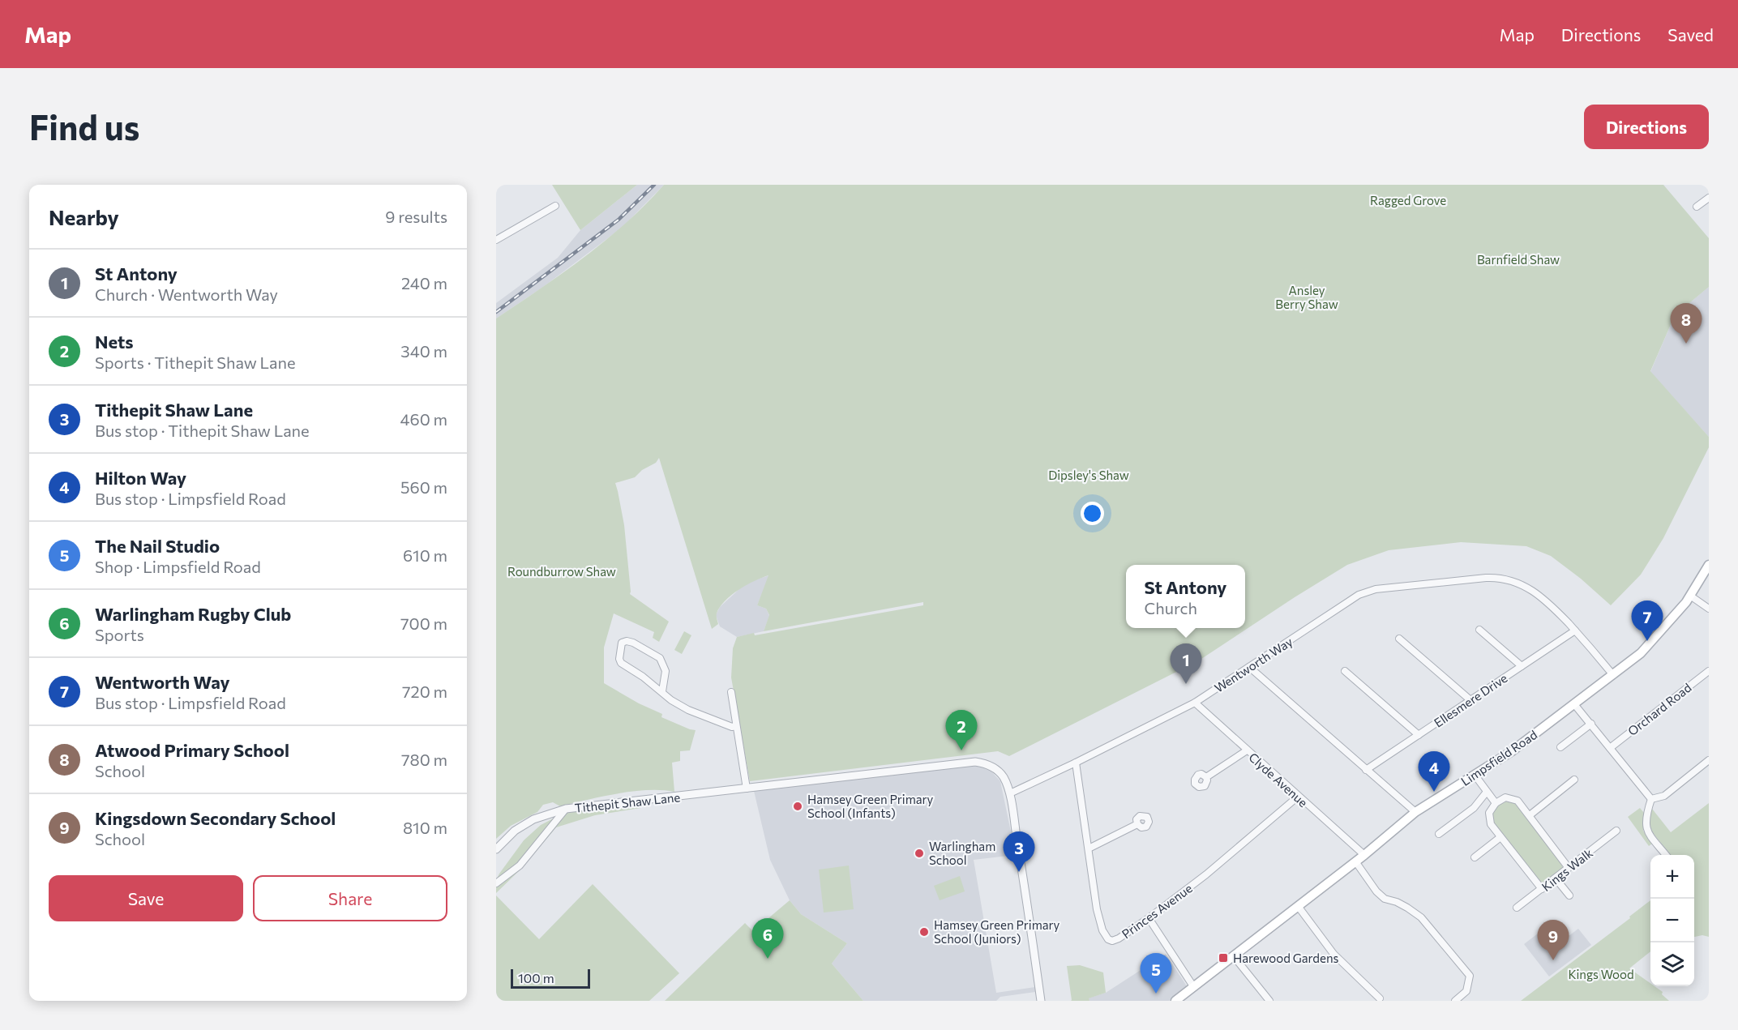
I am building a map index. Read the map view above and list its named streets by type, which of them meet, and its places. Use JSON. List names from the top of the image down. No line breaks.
{"streets":{"main road":["Limpsfield Road"],"street":["Wentworth Way","Ellesmere Drive","Orchard Road","Clyde Avenue","Tithepit Shaw Lane","Kings Walk","Princes Avenue"]},"crossings":[["Wentworth Way","Ellesmere Drive"],["Wentworth Way","Limpsfield Road"],["Wentworth Way","Clyde Avenue"],["Wentworth Way","Tithepit Shaw Lane"],["Wentworth Way","Princes Avenue"],["Limpsfield Road","Clyde Avenue"],["Clyde Avenue","Princes Avenue"]],"parks":["Ragged Grove","Barnfield Shaw","Ansley Berry Shaw","Dipsley's Shaw","Roundburrow Shaw","Kings Wood"],"places":{"other":["Hamsey Green Primary School (Infants)","Warlingham School","Hamsey Green Primary School (Juniors)"],"transit":["Harewood Gardens"]},"scale_bar":"100 m","page":{"header":"Map","nav":["Map","Directions","Saved"],"buttons":["Directions",["Save","Share"]],"title":"Find us","heading":["Nearby","9 results"],"list":[{"mark":"1","name":"St Antony","note":"Church · Wentworth Way","value":"240 m"},{"mark":"2","name":"Nets","note":"Sports · Tithepit Shaw Lane","value":"340 m"},{"mark":"3","name":"Tithepit Shaw Lane","note":"Bus stop · Tithepit Shaw Lane","value":"460 m"},{"mark":"4","name":"Hilton Way","note":"Bus stop · Limpsfield Road","value":"560 m"},{"mark":"5","name":"The Nail Studio","note":"Shop · Limpsfield Road","value":"610 m"},{"mark":"6","name":"Warlingham Rugby Club","note":"Sports","value":"700 m"},{"mark":"7","name":"Wentworth Way","note":"Bus stop · Limpsfield Road","value":"720 m"},{"mark":"8","name":"Atwood Primary School","note":"School","value":"780 m"},{"mark":"9","name":"Kingsdown Secondary School","note":"School","value":"810 m"}],"pins":["8","7","1","2","4","3","6","9","5"],"popup":["St Antony","Church"],"map_buttons":["+","−"],"scale":"100 m"}}
